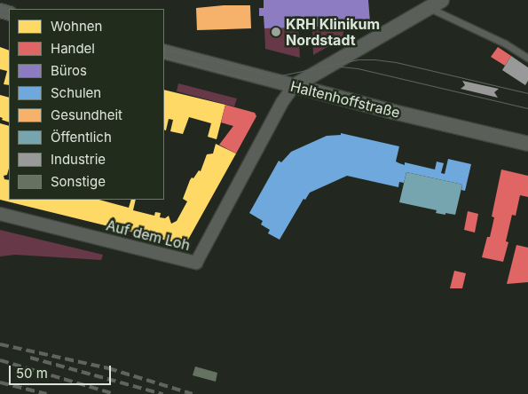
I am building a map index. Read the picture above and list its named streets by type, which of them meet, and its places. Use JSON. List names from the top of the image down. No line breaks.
{"streets":{"street":["Haltenhoffstraße","Auf dem Loh"]},"crossings":[["Haltenhoffstraße","Auf dem Loh"]],"places":["KRH Klinikum Nordstadt"],"legend":["Wohnen","Handel","Büros","Schulen","Gesundheit","Öffentlich","Industrie","Sonstige"],"scale_bar":"50 m"}
